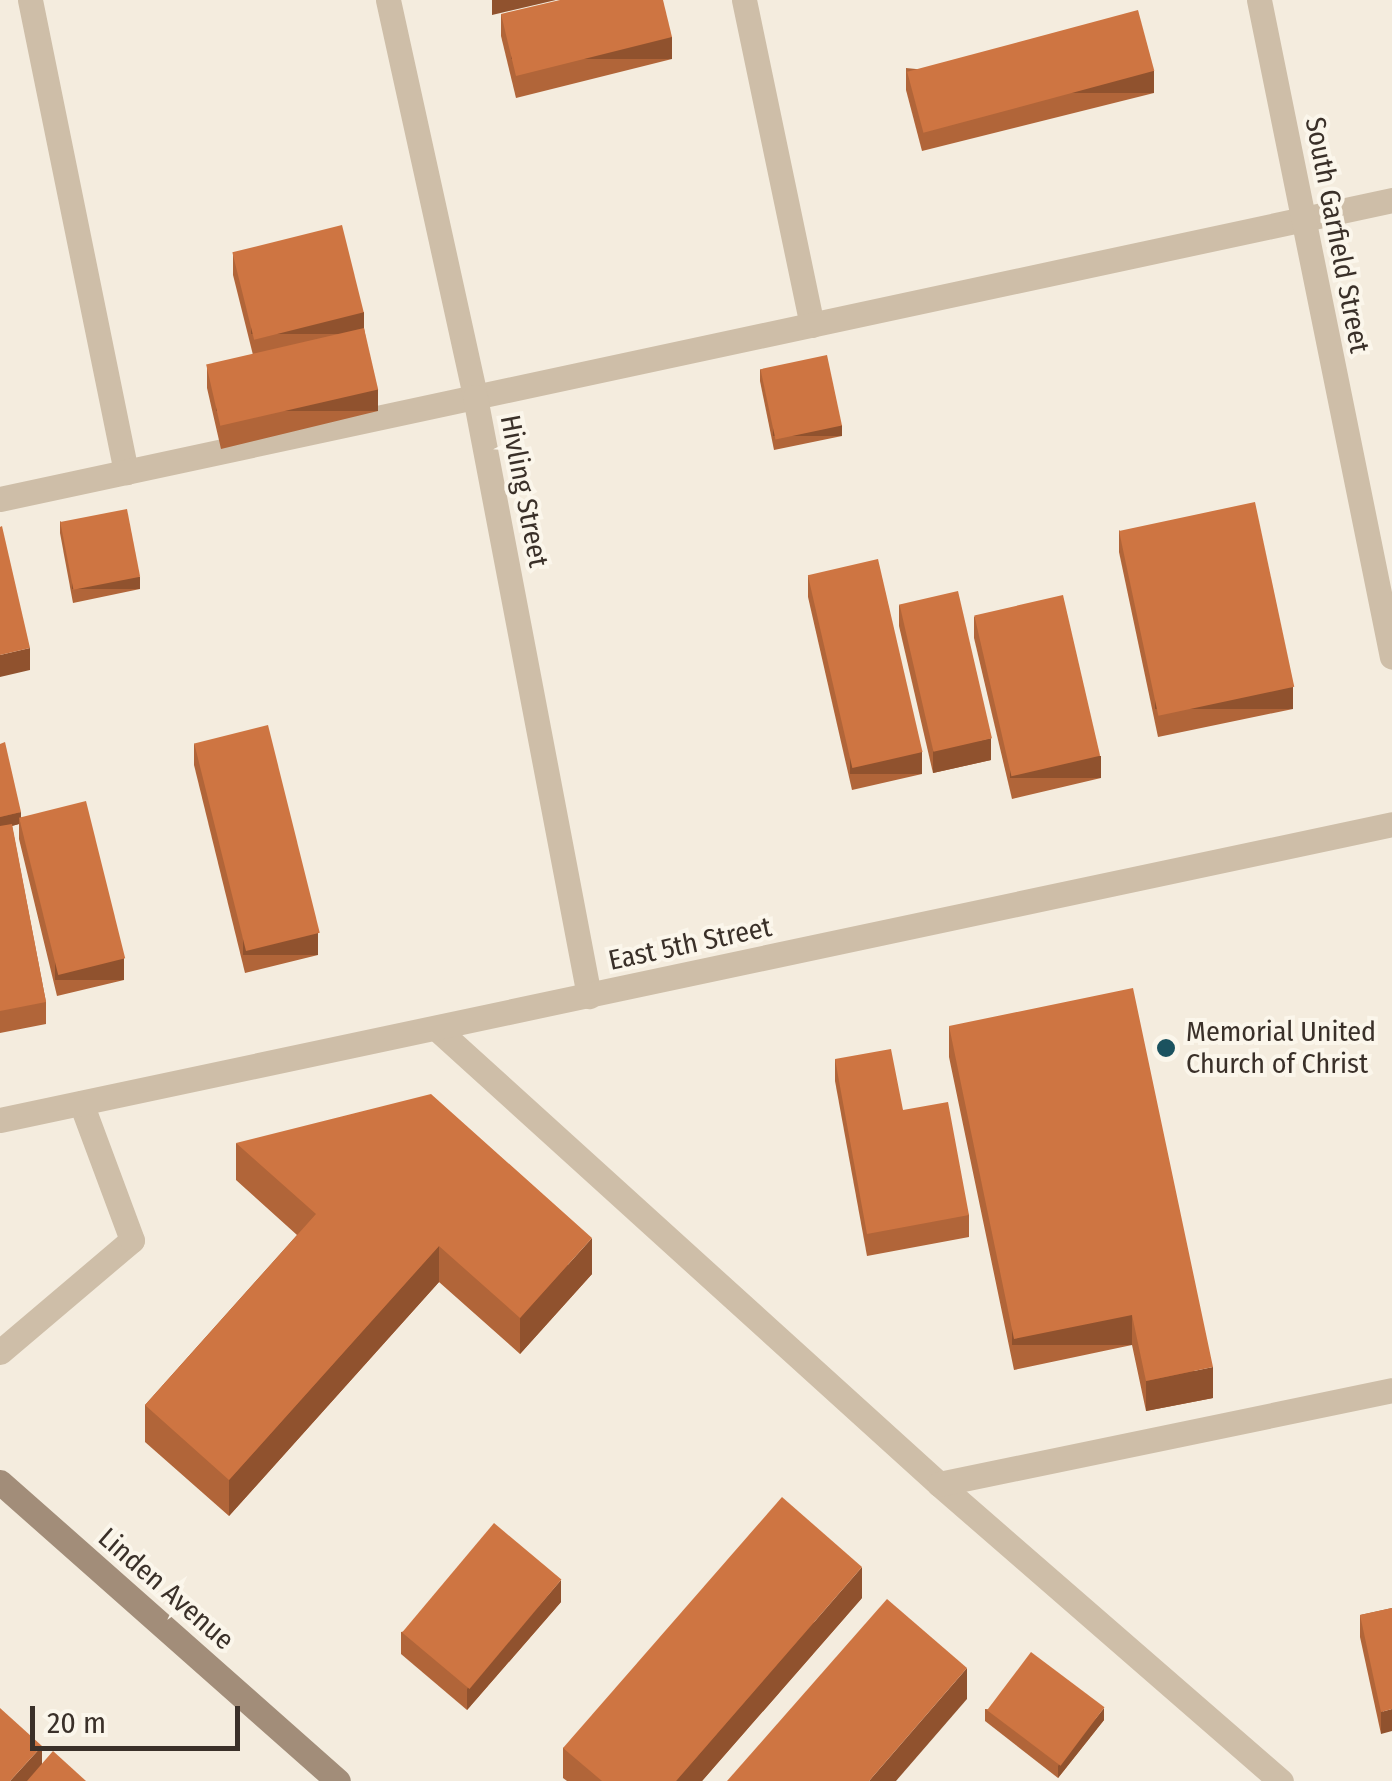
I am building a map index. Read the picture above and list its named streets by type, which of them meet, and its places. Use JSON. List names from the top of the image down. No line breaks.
{"streets":{"main road":["Linden Avenue"],"street":["South Garfield Street","Hivling Street","East 5th Street"]},"crossings":[["Hivling Street","East 5th Street"]],"places":["Memorial United Church of Christ"],"scale_bar":"20 m"}
